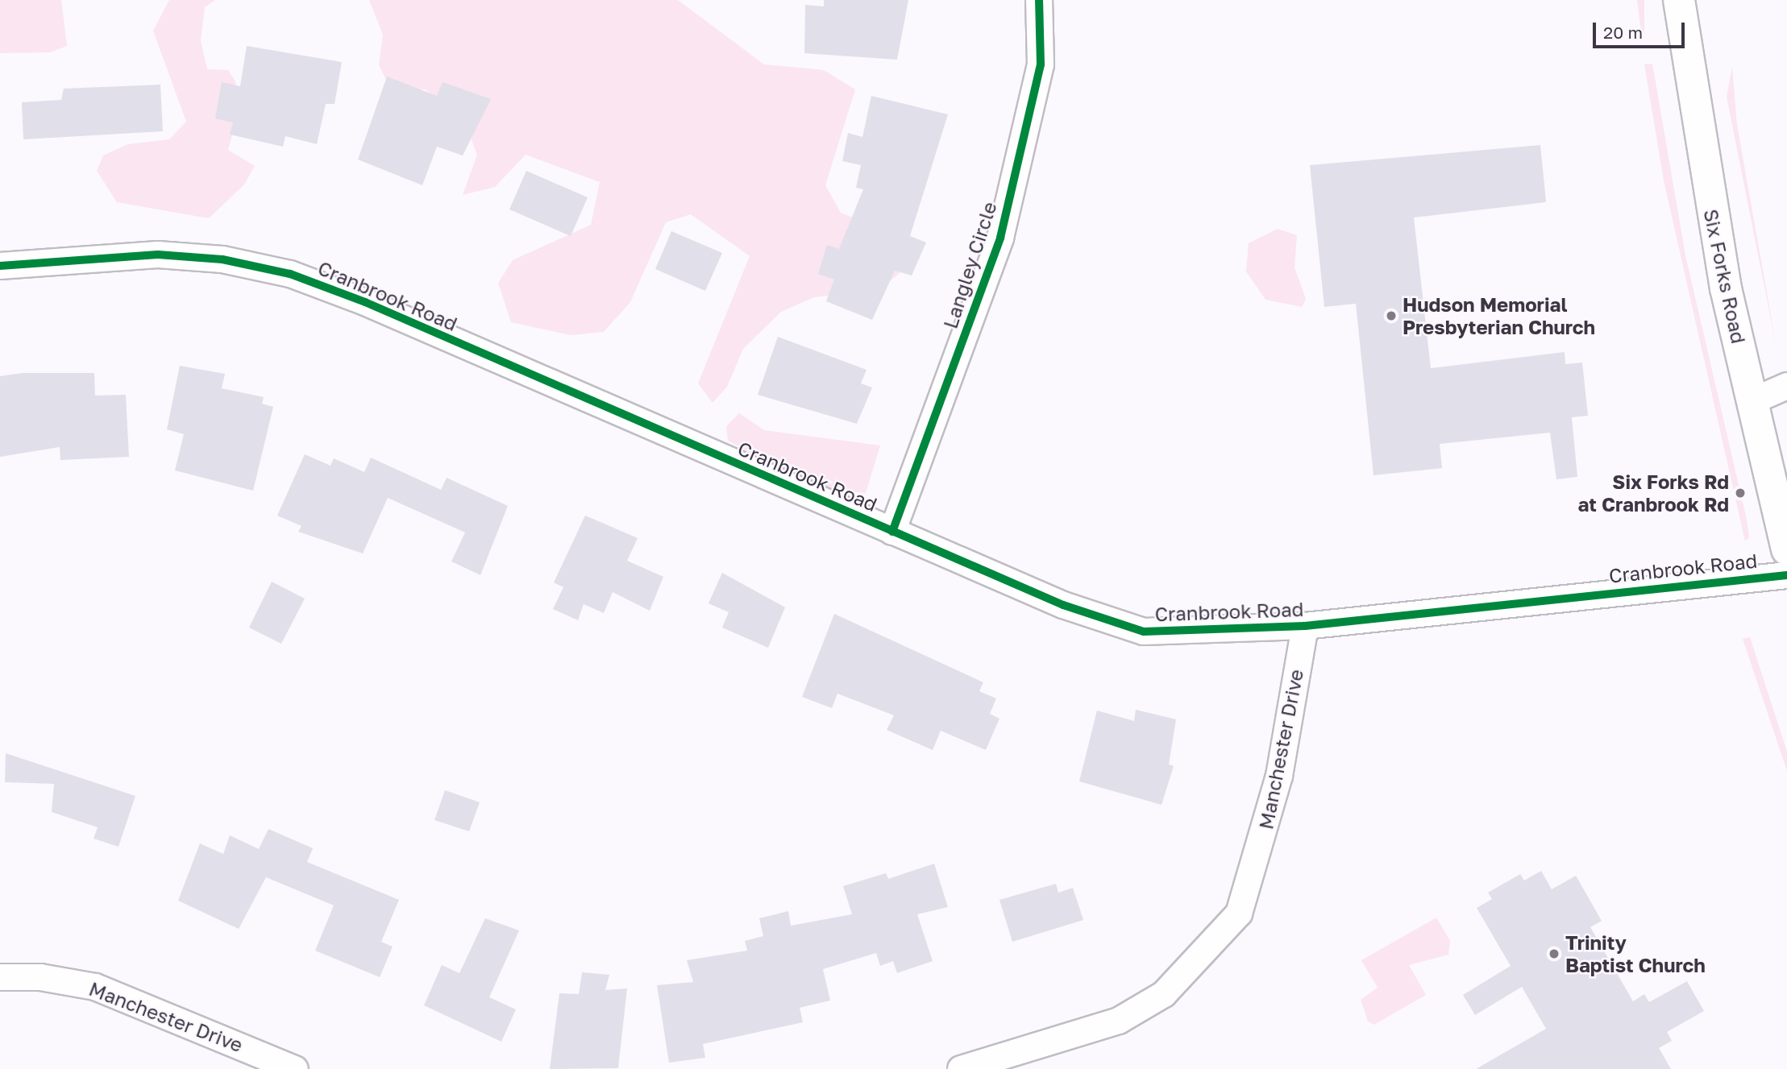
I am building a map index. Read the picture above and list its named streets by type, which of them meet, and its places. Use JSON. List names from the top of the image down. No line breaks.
{"streets":{"main road":["Six Forks Road"],"street":["Langley Circle","Cranbrook Road","Manchester Drive"]},"crossings":[["Langley Circle","Cranbrook Road"],["Cranbrook Road","Manchester Drive"]],"places":["Hudson Memorial Presbyterian Church","Six Forks Rd at Cranbrook Rd","Trinity Baptist Church"],"scale_bar":"20 m"}
